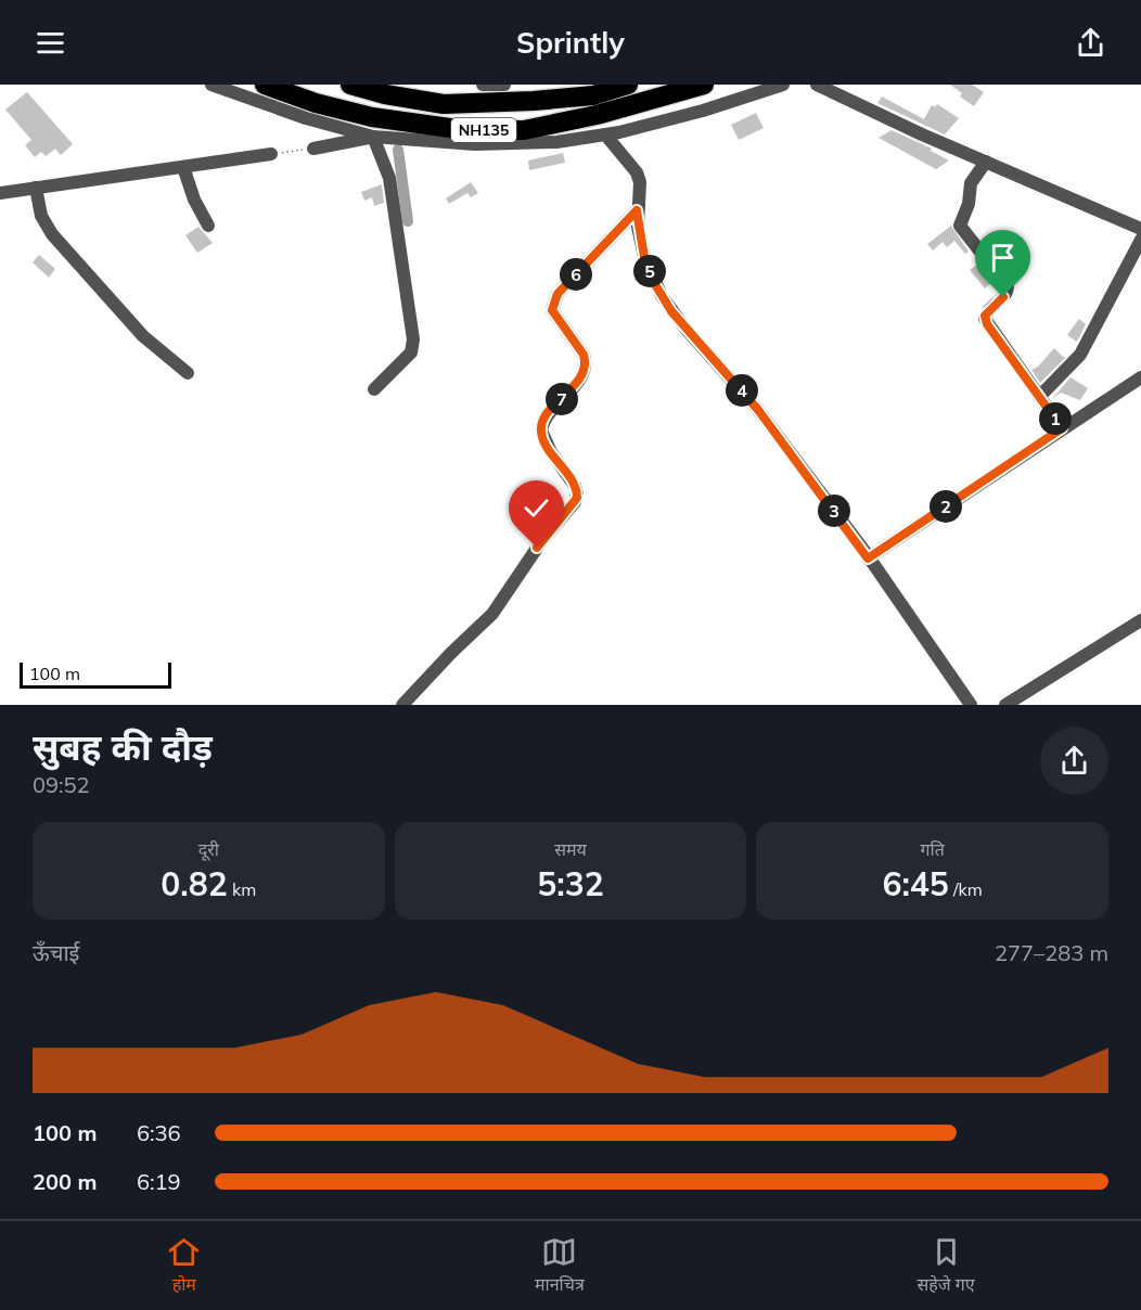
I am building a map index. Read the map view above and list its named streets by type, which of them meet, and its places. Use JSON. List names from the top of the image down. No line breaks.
{"streets":{"highway":["NH135"]},"scale_bar":"100 m","page":{"header":"Sprintly","pins":["5","6","4","7","1","2","3"],"scale":"100 m","heading":["सुबह की दौड़","09:52"],"stats":[["दूरी","0.82 km"],["समय","5:32"],["गति","6:45 /km"]],"chart":["ऊँचाई","277–283 m"],"list":[{"name":"100 m","note":"6:36"},{"name":"200 m","note":"6:19"}],"tabs":["होम","मानचित्र","सहेजे गए"]}}
